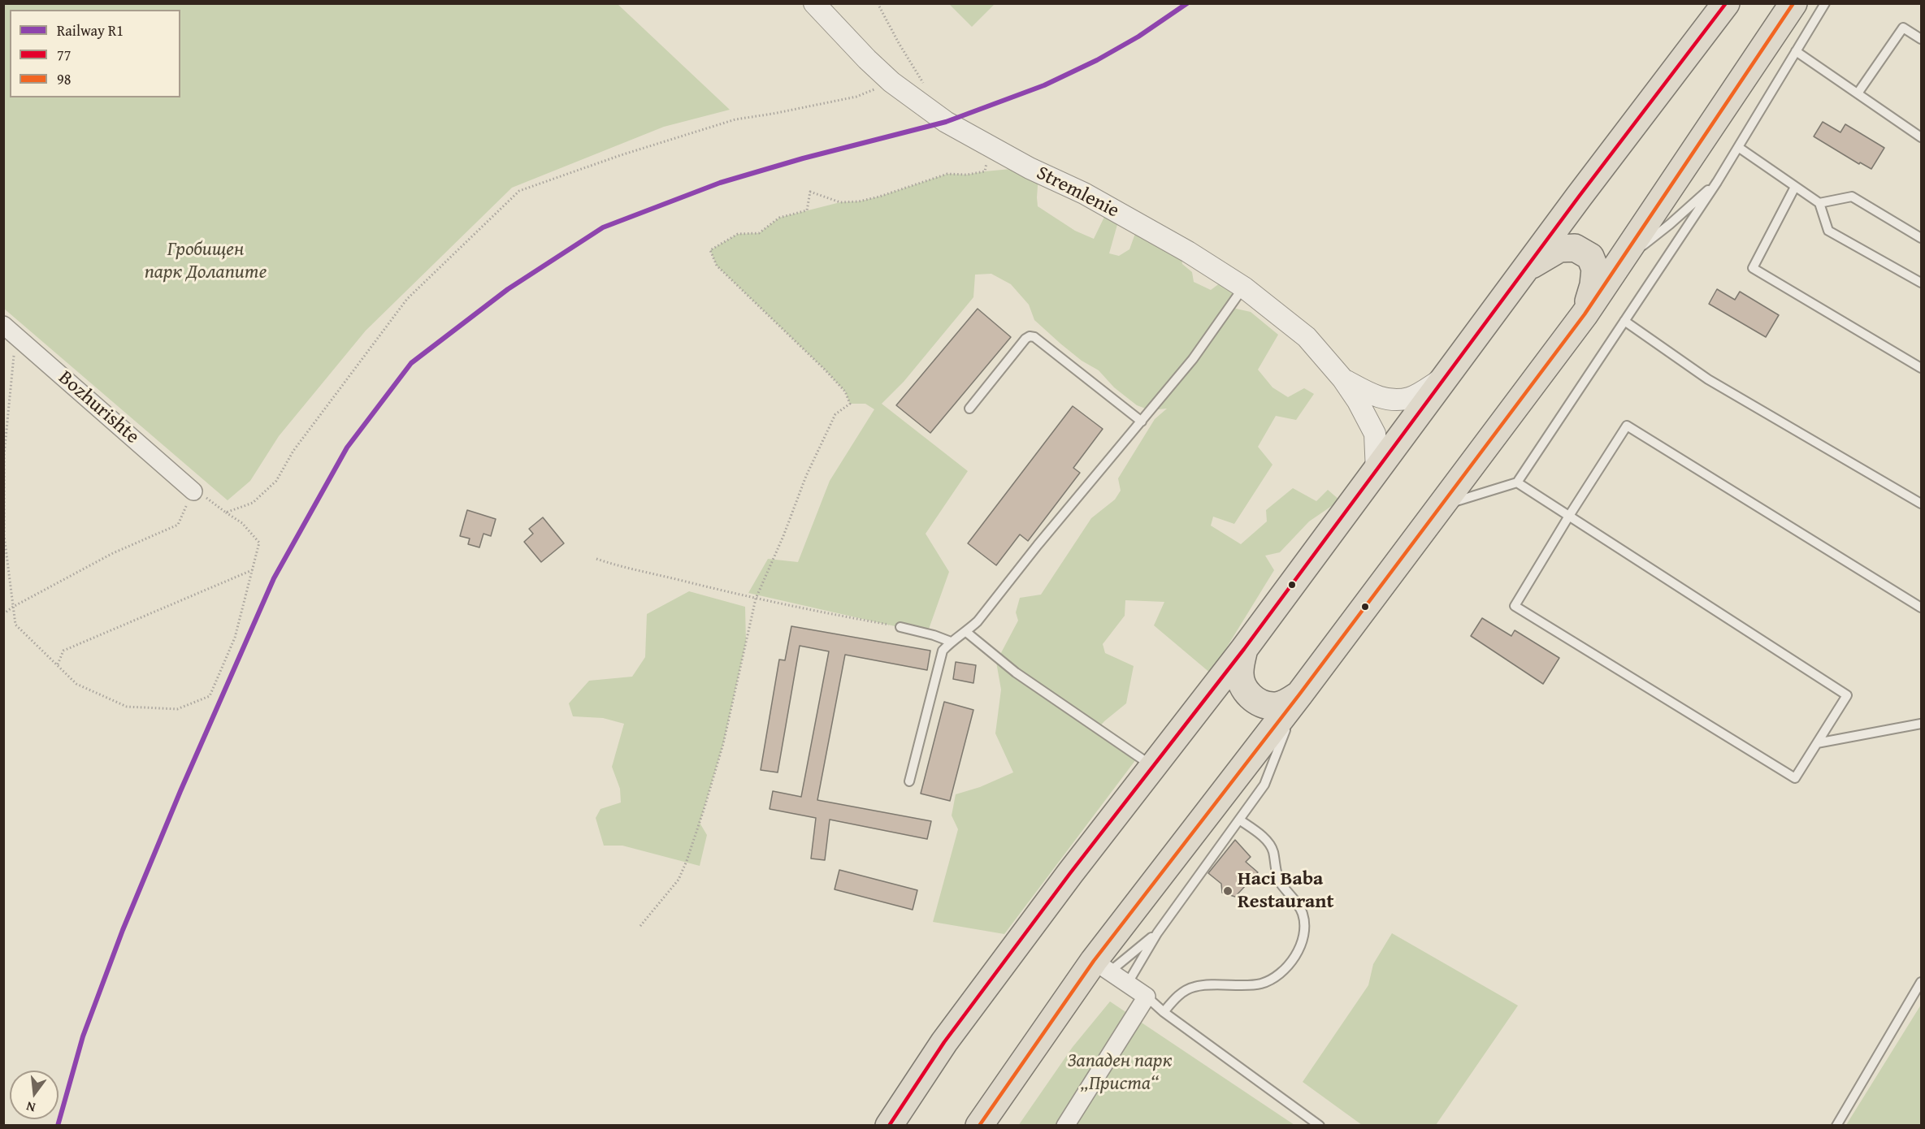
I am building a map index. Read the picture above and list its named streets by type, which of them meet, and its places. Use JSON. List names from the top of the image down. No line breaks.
{"streets":{"street":["Stremlenie","Bozhurishte"]},"parks":["Гробищен парк Долапите","Западен парк „Приста“"],"places":["Haci Baba Restaurant"],"lines":["rail line R1","transit line 77","transit line 98"],"legend":["Railway R1","77","98"],"north":"bottom"}
